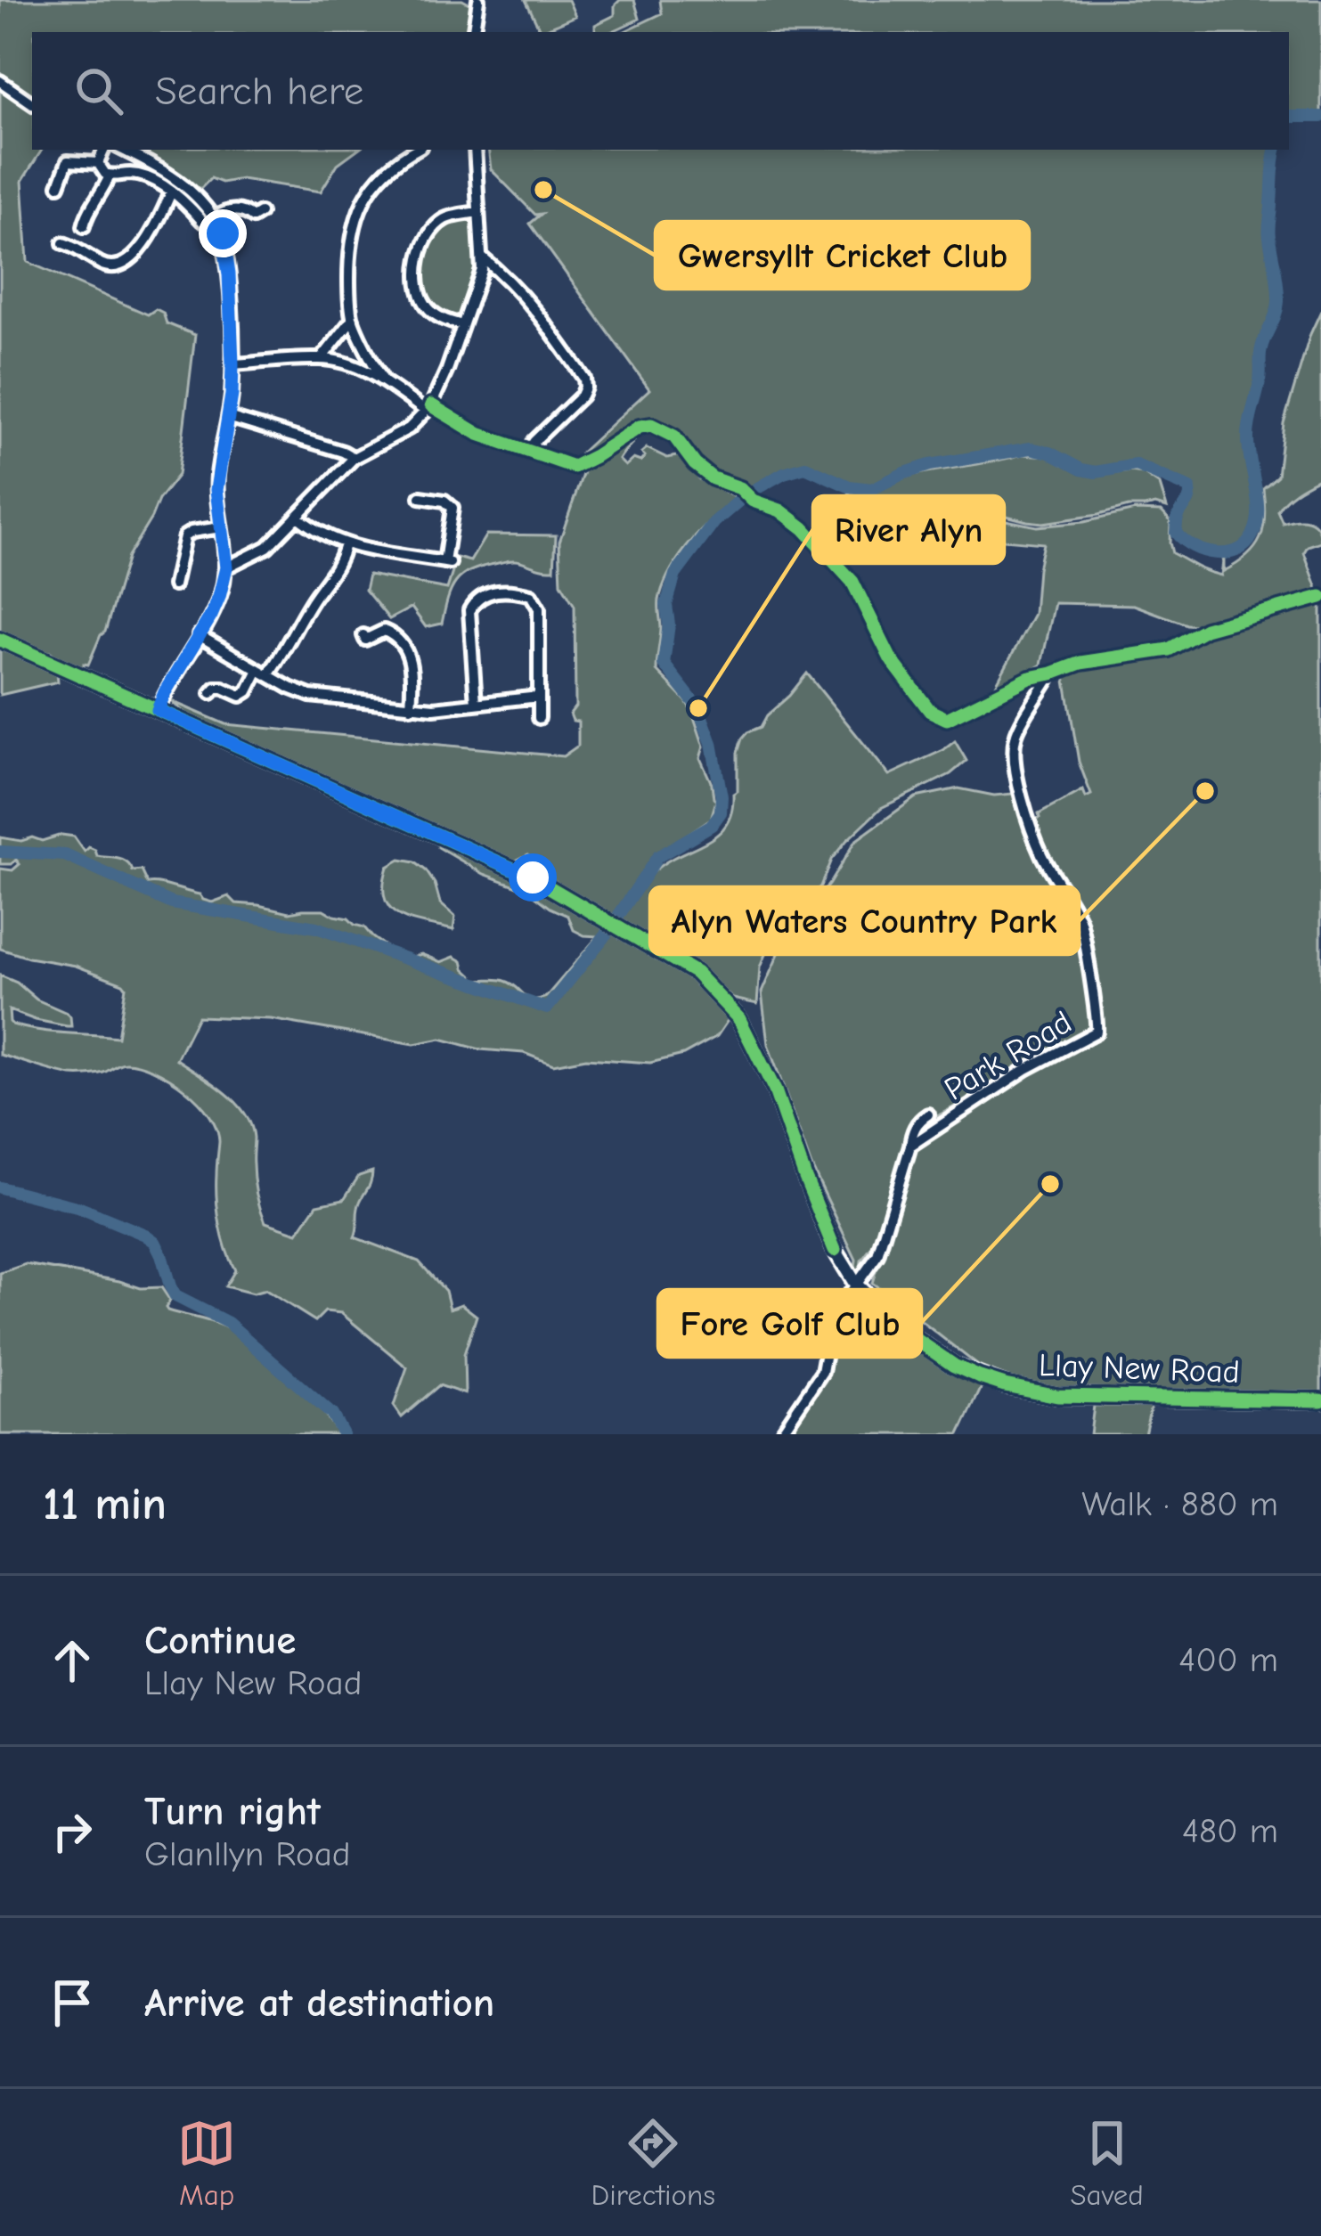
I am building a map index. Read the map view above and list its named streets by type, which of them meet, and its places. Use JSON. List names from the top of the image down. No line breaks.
{"streets":{"main road":["Llay New Road"],"street":["Park Road"]},"places":["Gwersyllt Cricket Club","River Alyn","Alyn Waters Country Park","Fore Golf Club"],"page":{"search":"Search here","heading":["11 min","Walk · 880 m"],"list":[["Continue","Llay New Road","400 m"],["Turn right","Glanllyn Road","480 m"],"Arrive at destination"],"nav":["Map","Directions","Saved"]}}
